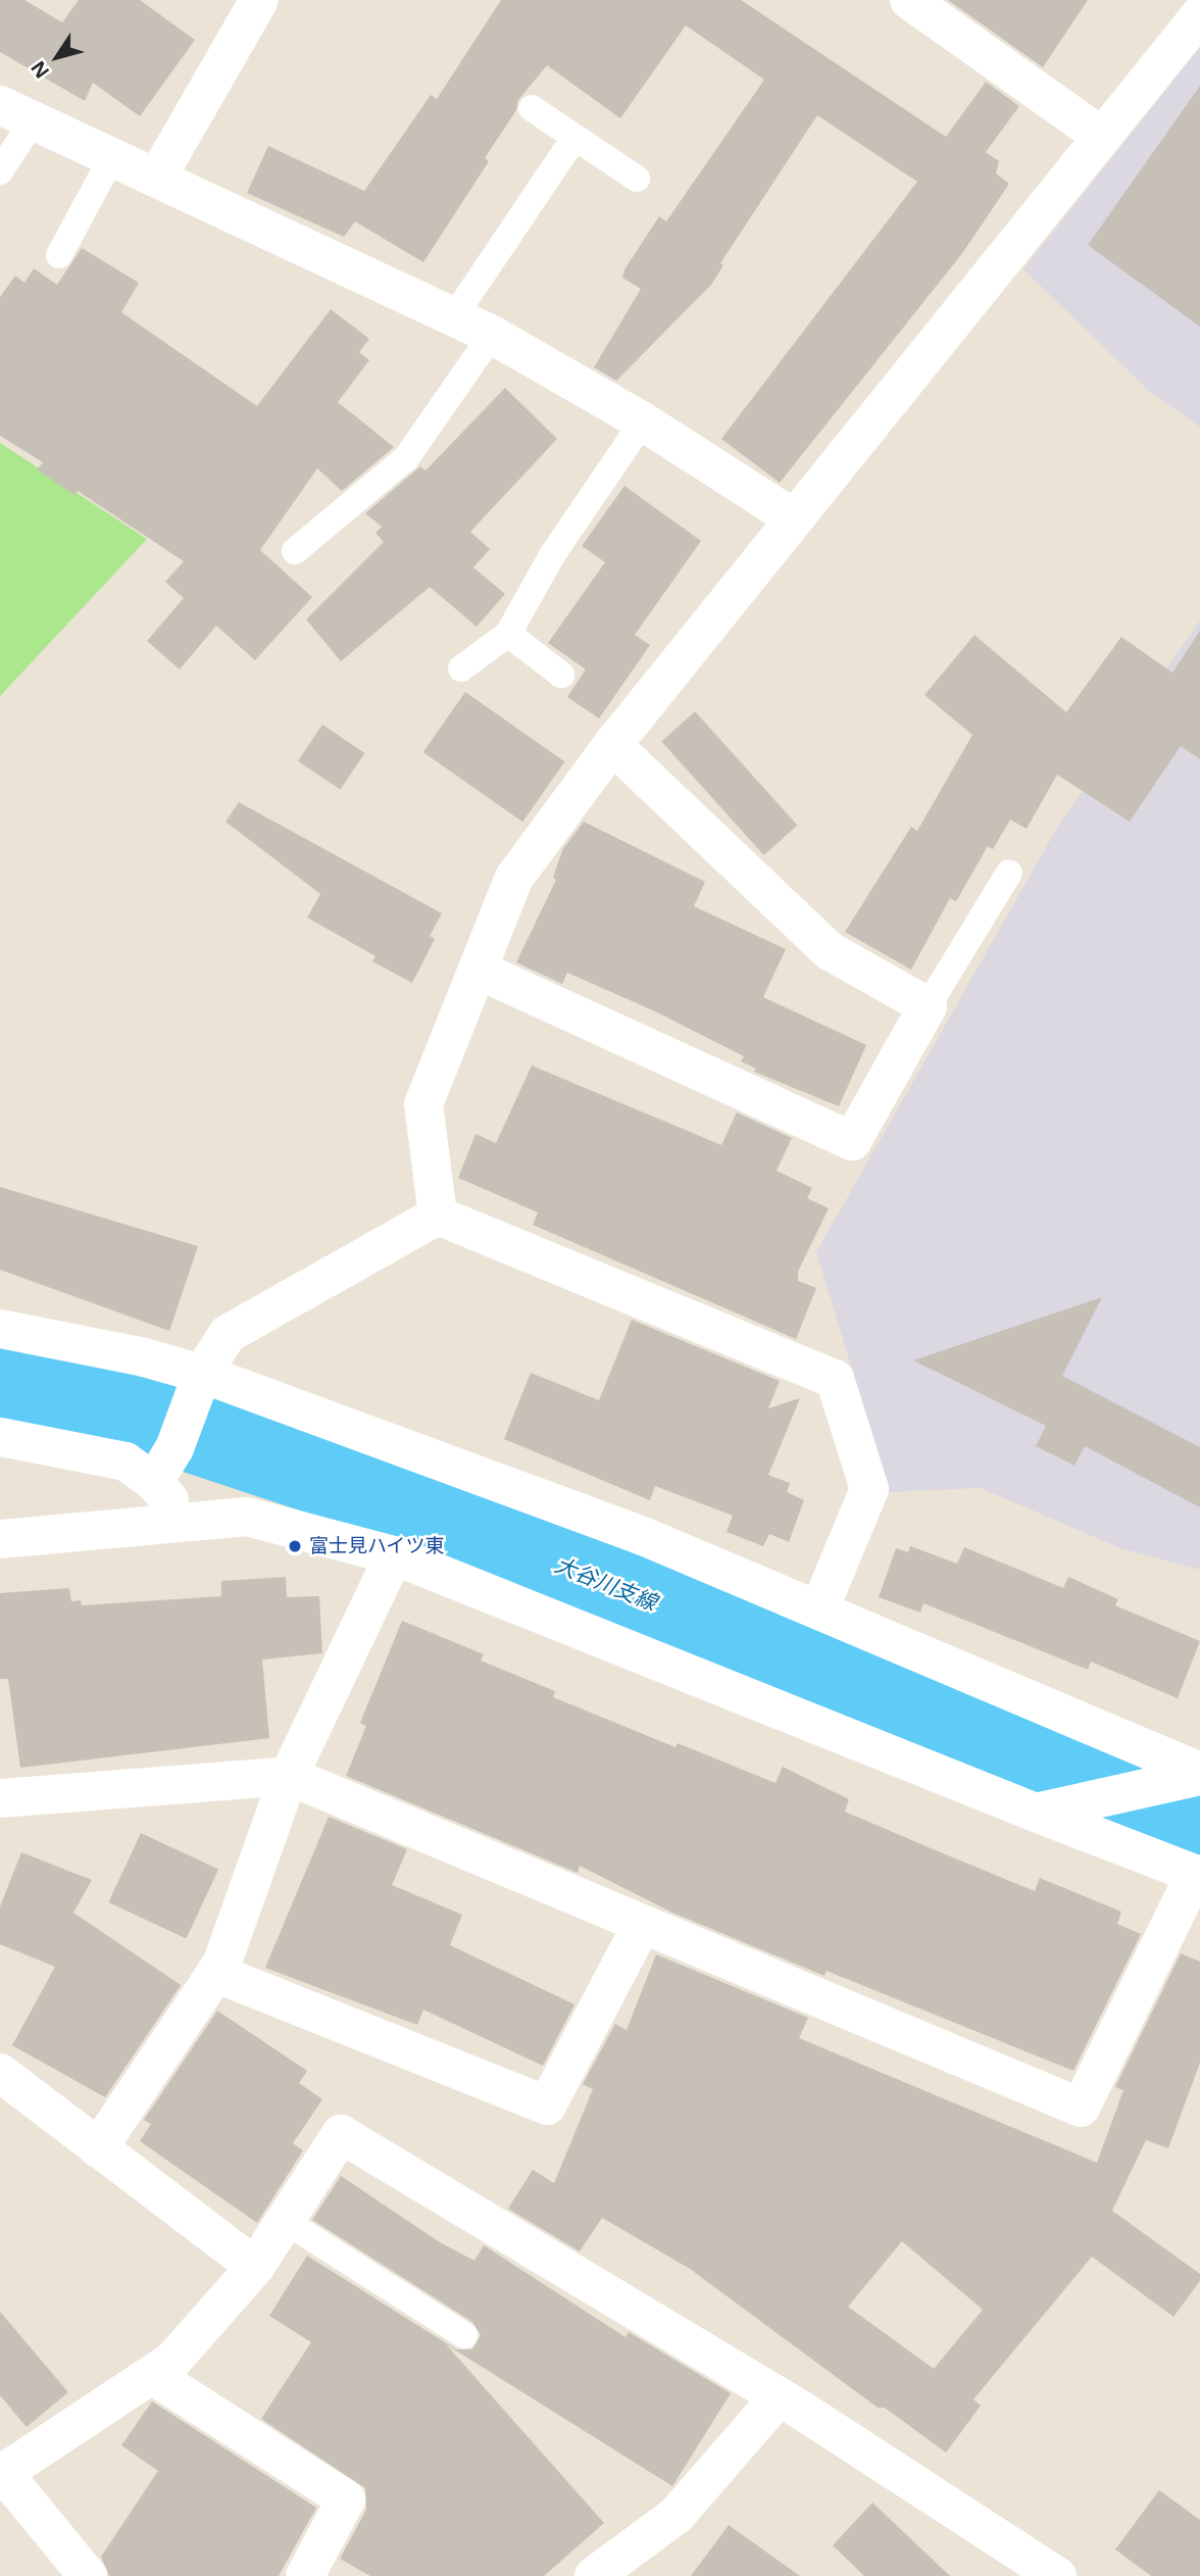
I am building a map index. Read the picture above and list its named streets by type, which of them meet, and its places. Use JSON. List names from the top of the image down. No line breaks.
{"water":["大谷川支線"],"places":["富士見ハイツ東"],"north":"bottom left"}
